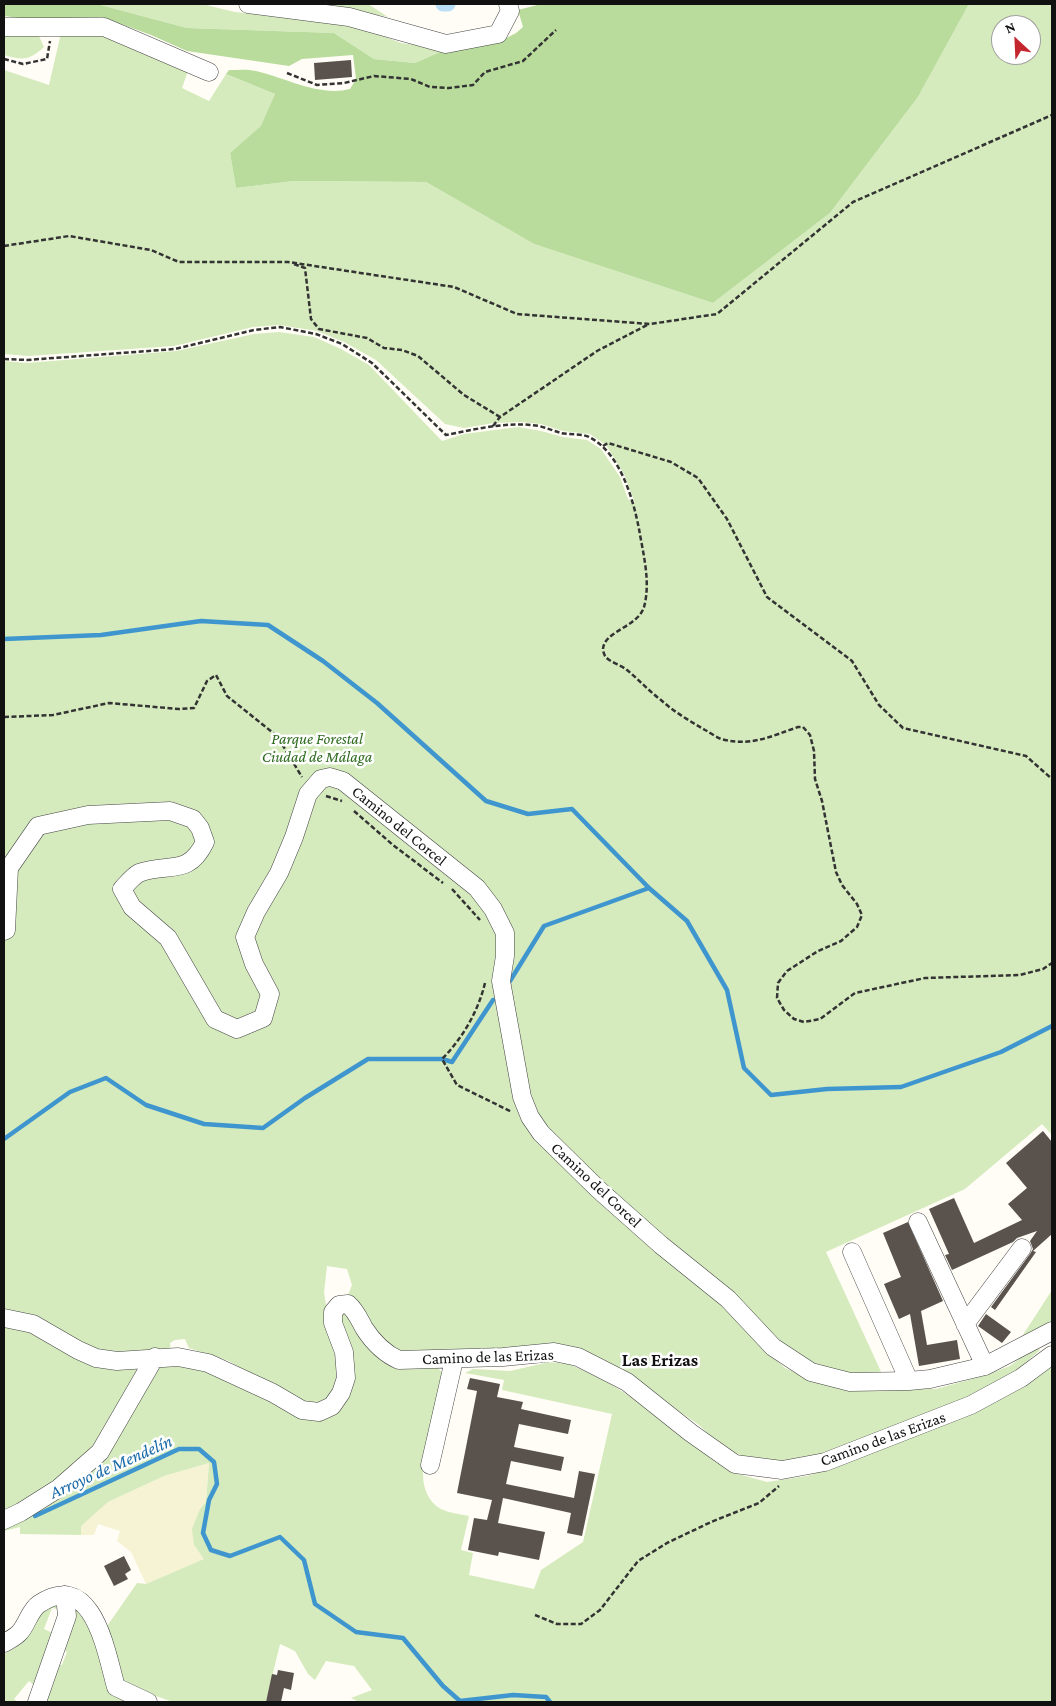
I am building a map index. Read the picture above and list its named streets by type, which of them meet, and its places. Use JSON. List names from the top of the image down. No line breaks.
{"streets":{"street":["Camino del Corcel","Camino de las Erizas"]},"districts":["Las Erizas"],"water":["Arroyo de Mendelín"],"parks":["Parque Forestal Ciudad de Málaga"],"north":"top left"}
